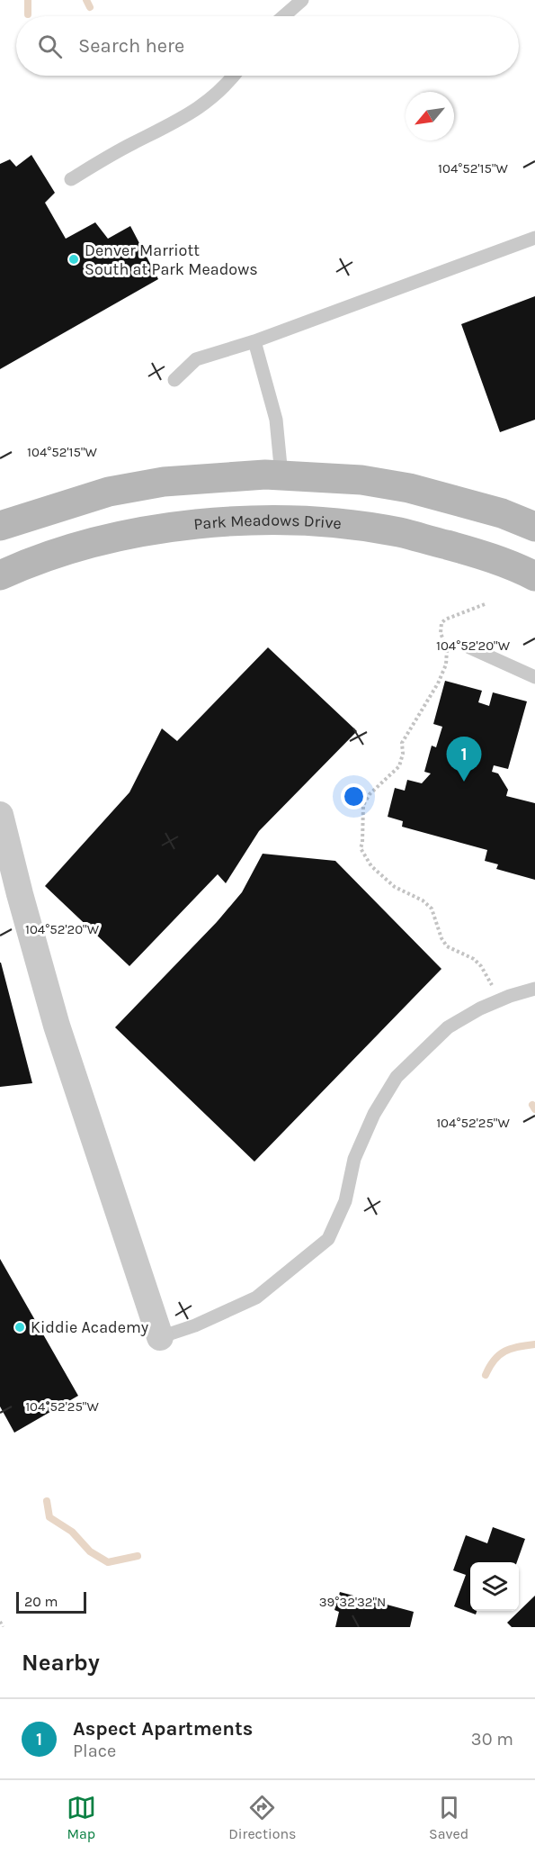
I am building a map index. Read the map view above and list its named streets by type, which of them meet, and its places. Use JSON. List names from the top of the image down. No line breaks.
{"streets":{"main road":["Park Meadows Drive"]},"places":["Denver Marriott South at Park Meadows","Kiddie Academy"],"scale_bar":"20 m","north":"bottom left","page":{"search":"Search here","pins":"1","scale":"20 m","heading":"Nearby","list":[{"mark":"1","name":"Aspect Apartments","note":"Place","value":"30 m"}],"nav":["Map","Directions","Saved"]},"coordinates":["104°52'15\"W","104°52'20\"W","104°52'25\"W","39°32'32\"N"]}
